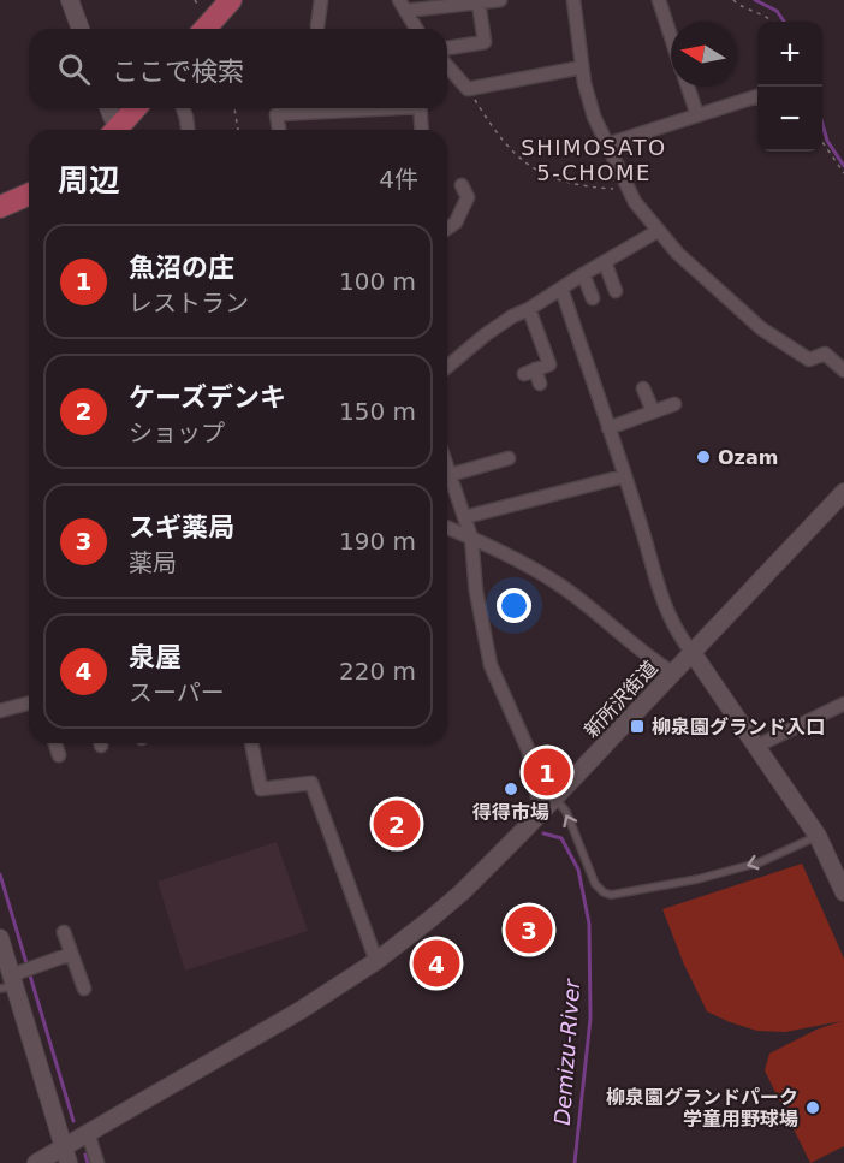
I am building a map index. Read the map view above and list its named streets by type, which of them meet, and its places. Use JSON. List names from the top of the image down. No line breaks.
{"streets":{"street":["新所沢街道"]},"districts":["SHIMOSATO 5-CHOME"],"water":["Demizu-River"],"places":{"other":["Ozam","得得市場","柳泉園グランドパーク 学童用野球場"],"transit":["柳泉園グランド入口"]},"north":"left","page":{"map_buttons":["+","−"],"search":"ここで検索","heading":["周辺","4件"],"list":[{"mark":"1","name":"魚沼の庄","note":"レストラン","value":"100 m"},{"mark":"2","name":"ケーズデンキ","note":"ショップ","value":"150 m"},{"mark":"3","name":"スギ薬局","note":"薬局","value":"190 m"},{"mark":"4","name":"泉屋","note":"スーパー","value":"220 m"}],"pins":["1","2","3","4"]}}
